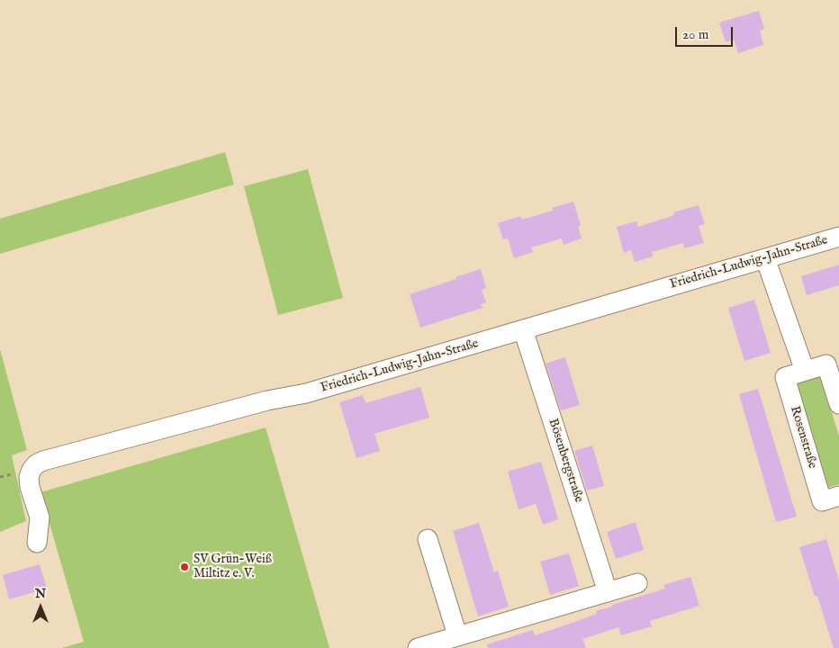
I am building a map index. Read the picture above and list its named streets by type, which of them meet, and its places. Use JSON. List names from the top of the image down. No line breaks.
{"streets":{"street":["Friedrich-Ludwig-Jahn-Straße","Rosenstraße","Bösenbergstraße"]},"crossings":[["Friedrich-Ludwig-Jahn-Straße","Bösenbergstraße"]],"places":["SV Grün-Weiß Miltitz e. V."],"scale_bar":"20 m","north":"top"}
